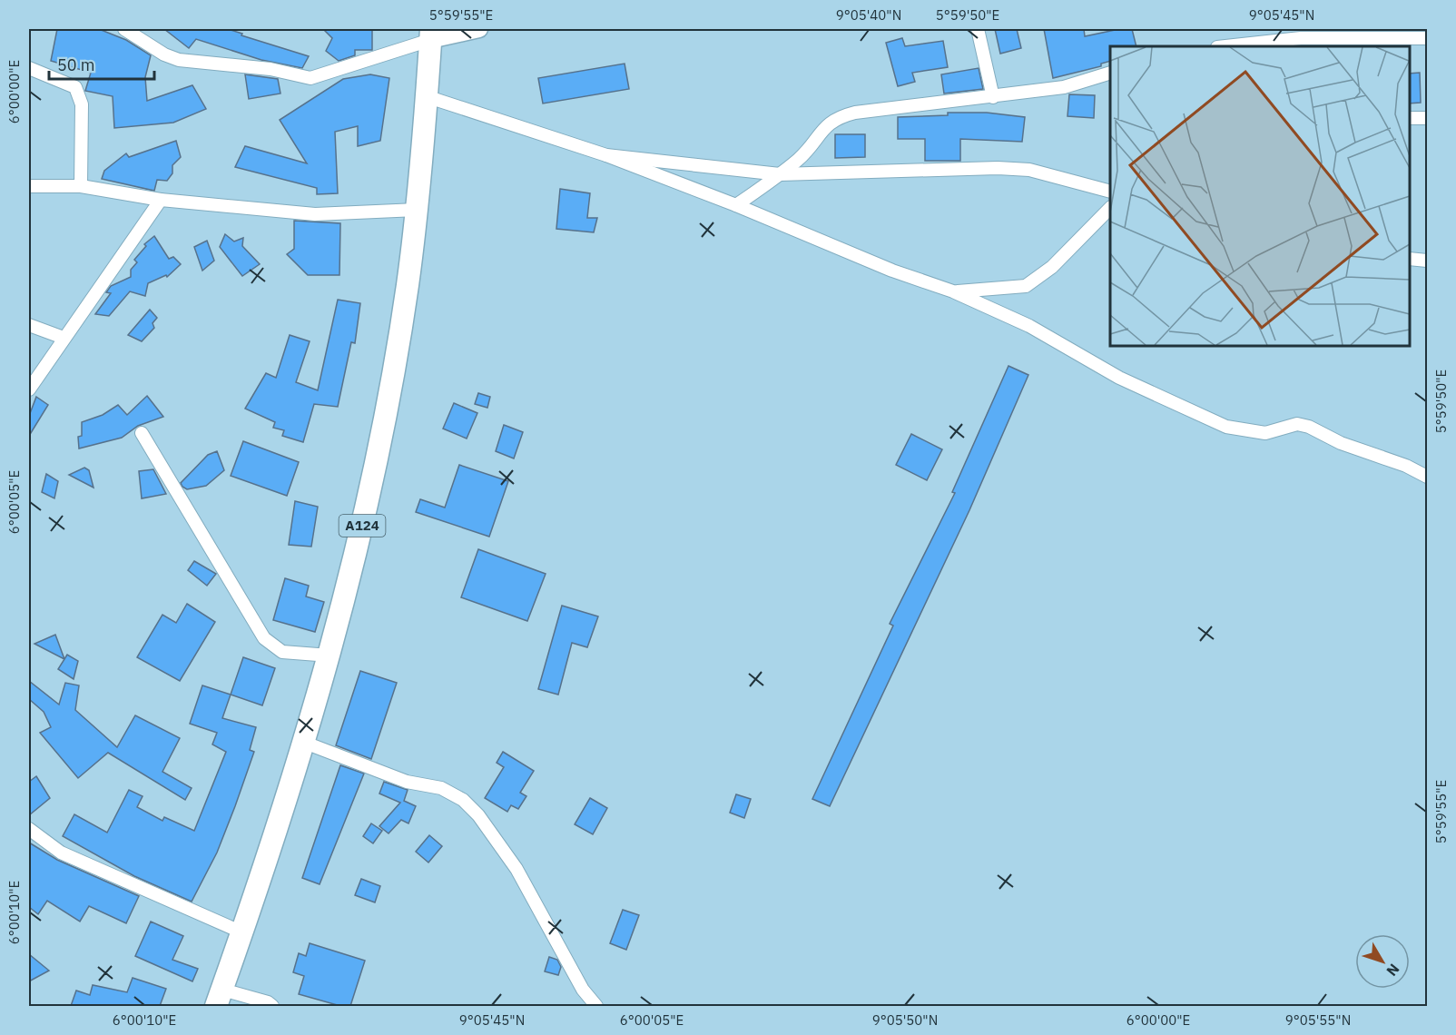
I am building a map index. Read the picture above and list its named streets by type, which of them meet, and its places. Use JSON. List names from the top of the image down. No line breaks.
{"streets":{"highway":["A124"]},"scale_bar":"50 m","north":"bottom right","coordinates":["5°59'55\"E","9°05'40\"N","5°59'50\"E","9°05'45\"N","6°00'00\"E","6°00'05\"E","6°00'10\"E","9°05'50\"N","9°05'55\"N"]}
